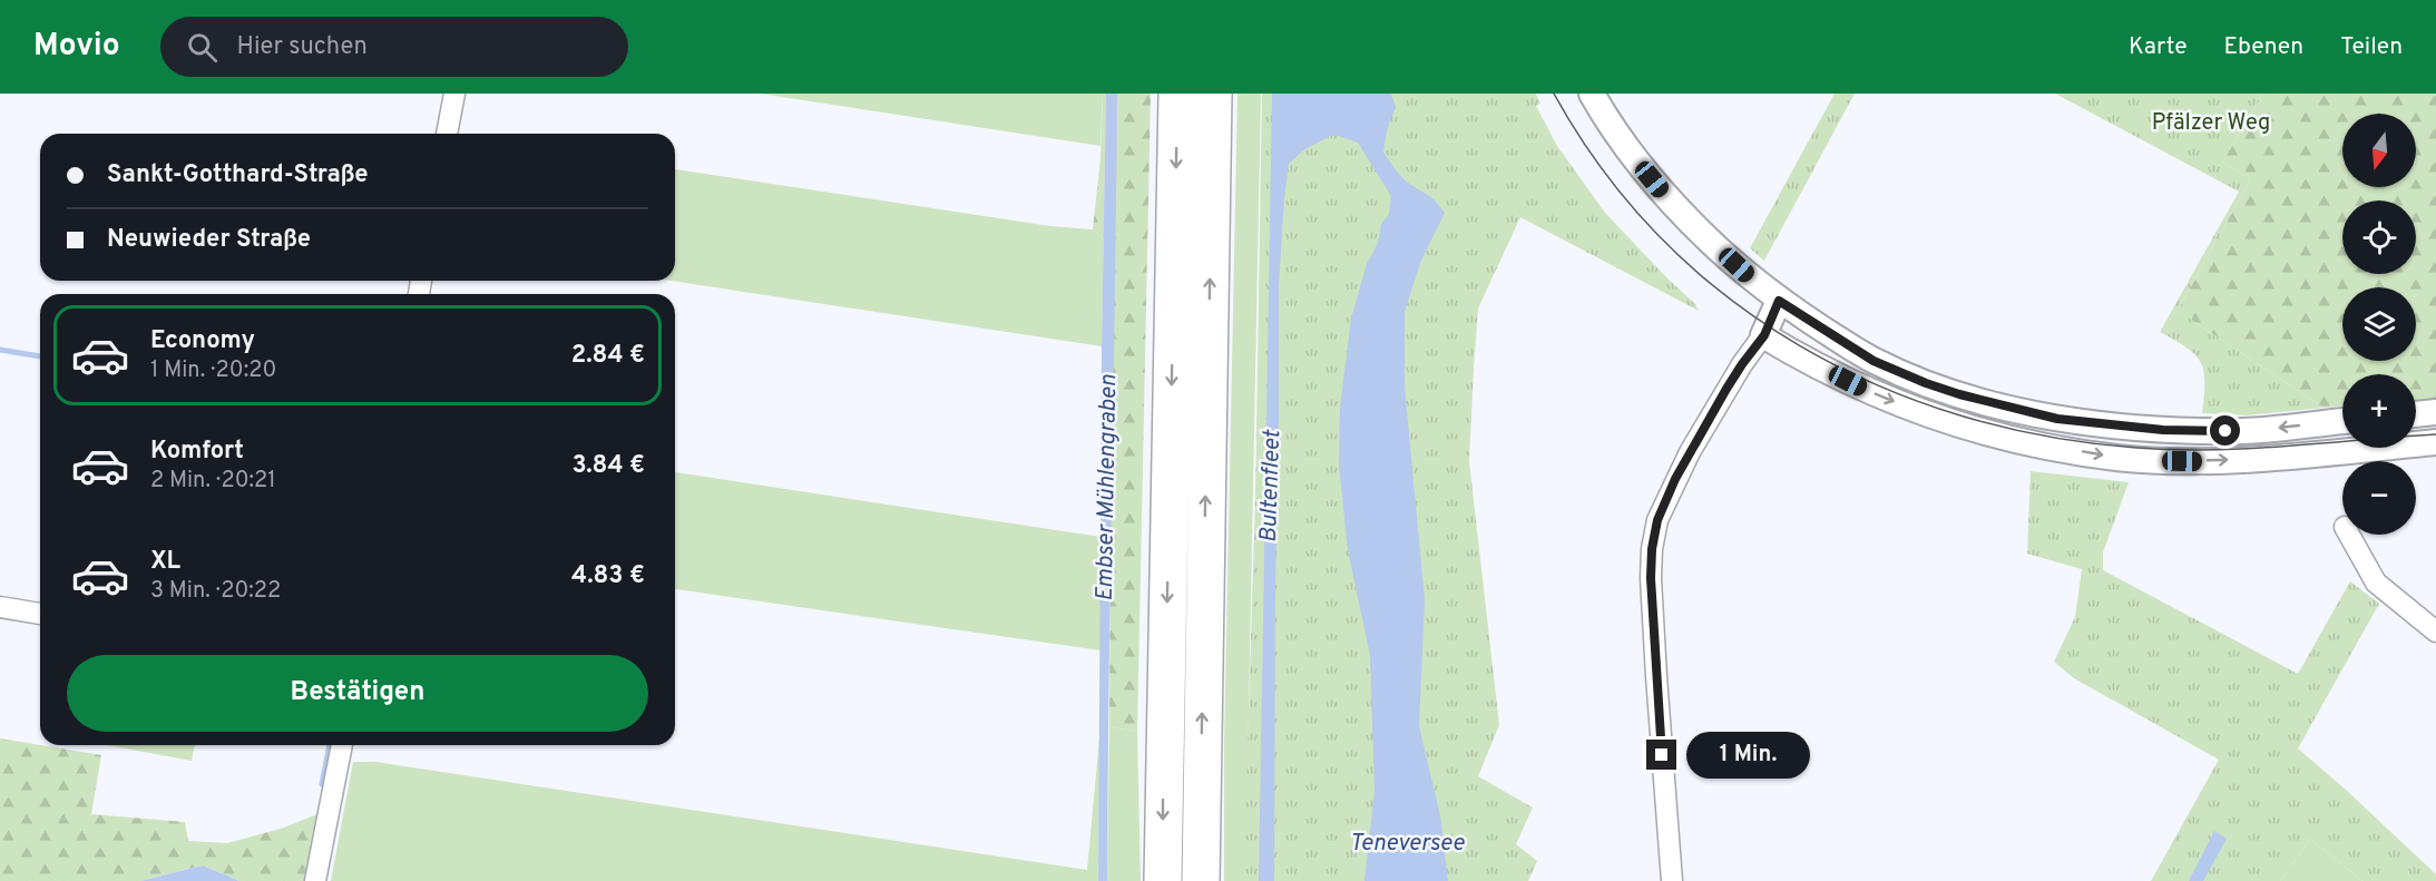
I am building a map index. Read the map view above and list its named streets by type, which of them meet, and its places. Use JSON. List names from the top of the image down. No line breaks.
{"water":["Bultenfleet","Embser Mühlengraben","Teneversee"],"parks":["Pfälzer Weg"],"north":"bottom","page":{"header":"Movio","search":"Hier suchen","nav":["Karte","Ebenen","Teilen"],"map_buttons":["+","−"],"banner":["Sankt-Gotthard-Straße","Neuwieder Straße"],"list":[{"name":"Economy","note":"1 Min. · 20:20","value":"2.84 €"},{"name":"Komfort","note":"2 Min. · 20:21","value":"3.84 €"},{"name":"XL","note":"3 Min. · 20:22","value":"4.83 €"}],"buttons":"Bestätigen","bubble":"1 Min."}}
